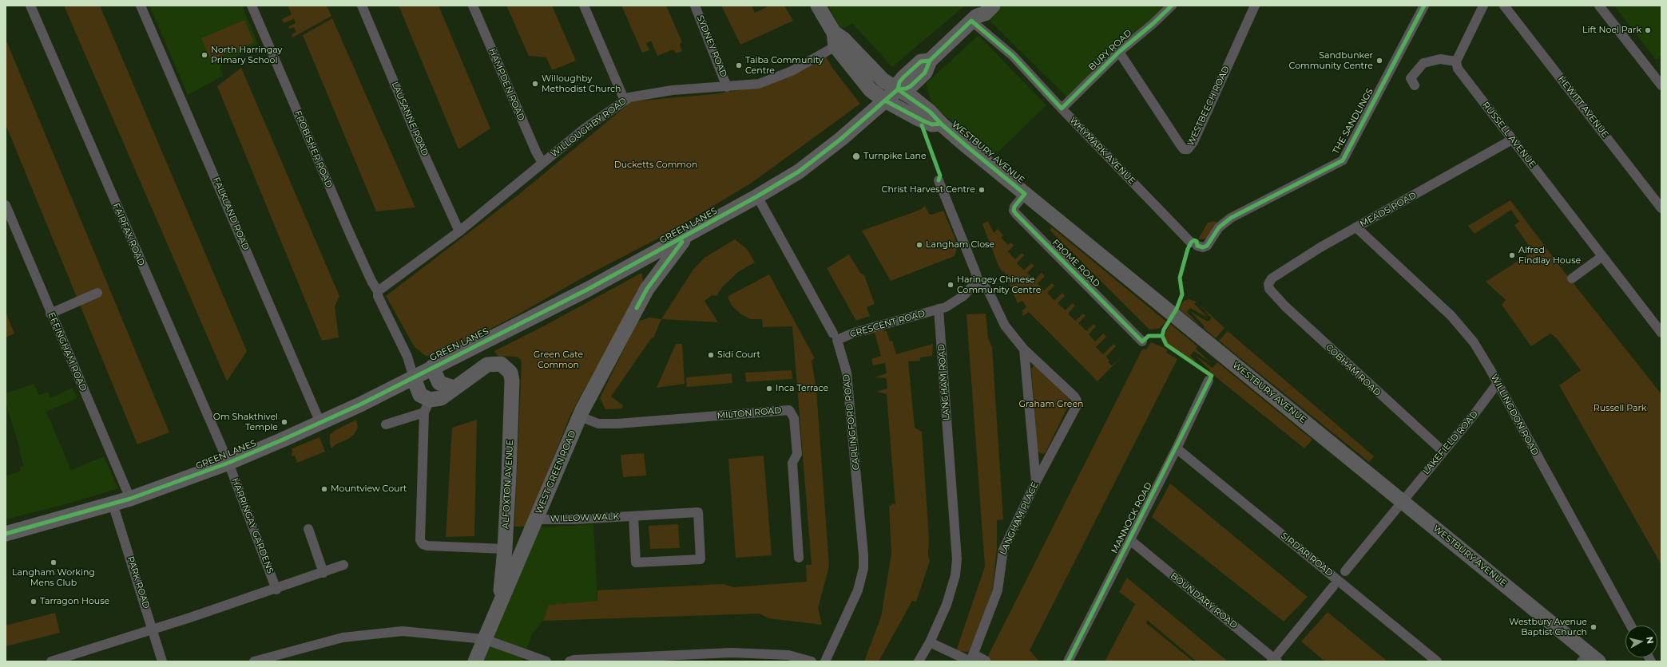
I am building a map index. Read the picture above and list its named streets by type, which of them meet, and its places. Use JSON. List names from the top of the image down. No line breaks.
{"streets":{"main road":["WESTBURY AVENUE","GREEN LANES","WEST GREEN ROAD","ALFOXTON AVENUE"],"street":["SYDNEY ROAD","BURY ROAD","HAMPDEN ROAD","WESTBEECH ROAD","HEWITT AVENUE","LAUSANNE ROAD","THE SANDLINGS","WILLOUGHBY ROAD","RUSSELL AVENUE","FROBISHER ROAD","WHYMARK AVENUE","MEADS ROAD","FALKLAND ROAD","FAIRFAX ROAD","FROME ROAD","CRESCENT ROAD","EFFINGHAM ROAD","COBHAM ROAD","LANGHAM ROAD","MILTON ROAD","WILLINGDON ROAD","CARLINGFORD ROAD","LAKEFIELD ROAD","WILLOW WALK","MANNOCK ROAD","LANGHAM PLACE","HARRINGAY GARDENS","SIRDAR ROAD","PARK ROAD","BOUNDARY ROAD"]},"crossings":[["SYDNEY ROAD","WILLOUGHBY ROAD"],["BURY ROAD","WESTBEECH ROAD"],["BURY ROAD","WHYMARK AVENUE"],["HAMPDEN ROAD","WILLOUGHBY ROAD"],["LAUSANNE ROAD","WILLOUGHBY ROAD"],["THE SANDLINGS","WHYMARK AVENUE"],["WILLOUGHBY ROAD","FROBISHER ROAD"],["RUSSELL AVENUE","MEADS ROAD"],["FROBISHER ROAD","GREEN LANES"],["WESTBURY AVENUE","GREEN LANES"],["WESTBURY AVENUE","FROME ROAD"],["WESTBURY AVENUE","LAKEFIELD ROAD"],["MEADS ROAD","COBHAM ROAD"],["MEADS ROAD","WILLINGDON ROAD"],["FALKLAND ROAD","GREEN LANES"],["GREEN LANES","FAIRFAX ROAD"],["GREEN LANES","EFFINGHAM ROAD"],["GREEN LANES","CARLINGFORD ROAD"],["GREEN LANES","WEST GREEN ROAD"],["GREEN LANES","HARRINGAY GARDENS"],["GREEN LANES","PARK ROAD"],["FAIRFAX ROAD","HARRINGAY GARDENS"],["CRESCENT ROAD","LANGHAM ROAD"],["CRESCENT ROAD","CARLINGFORD ROAD"],["COBHAM ROAD","LAKEFIELD ROAD"],["MILTON ROAD","WEST GREEN ROAD"],["WILLINGDON ROAD","LAKEFIELD ROAD"],["WEST GREEN ROAD","ALFOXTON AVENUE"],["WEST GREEN ROAD","WILLOW WALK"],["MANNOCK ROAD","SIRDAR ROAD"],["MANNOCK ROAD","BOUNDARY ROAD"]],"parks":["Ducketts Common","Green Gate Common","Graham Green","Russell Park"],"places":["Lift Noel Park","North Harringay Primary School","Sandbunker Community Centre","Taiba Community Centre","Willoughby Methodist Church","Turnpike Lane","Christ Harvest Centre","Langham Close","Alfred Findlay House","Haringey Chinese Community Centre","Sidi Court","Inca Terrace","Om Shakthivel Temple","Mountview Court","Langham Working Mens Club","Tarragon House","Westbury Avenue Baptist Church"],"north":"right"}
